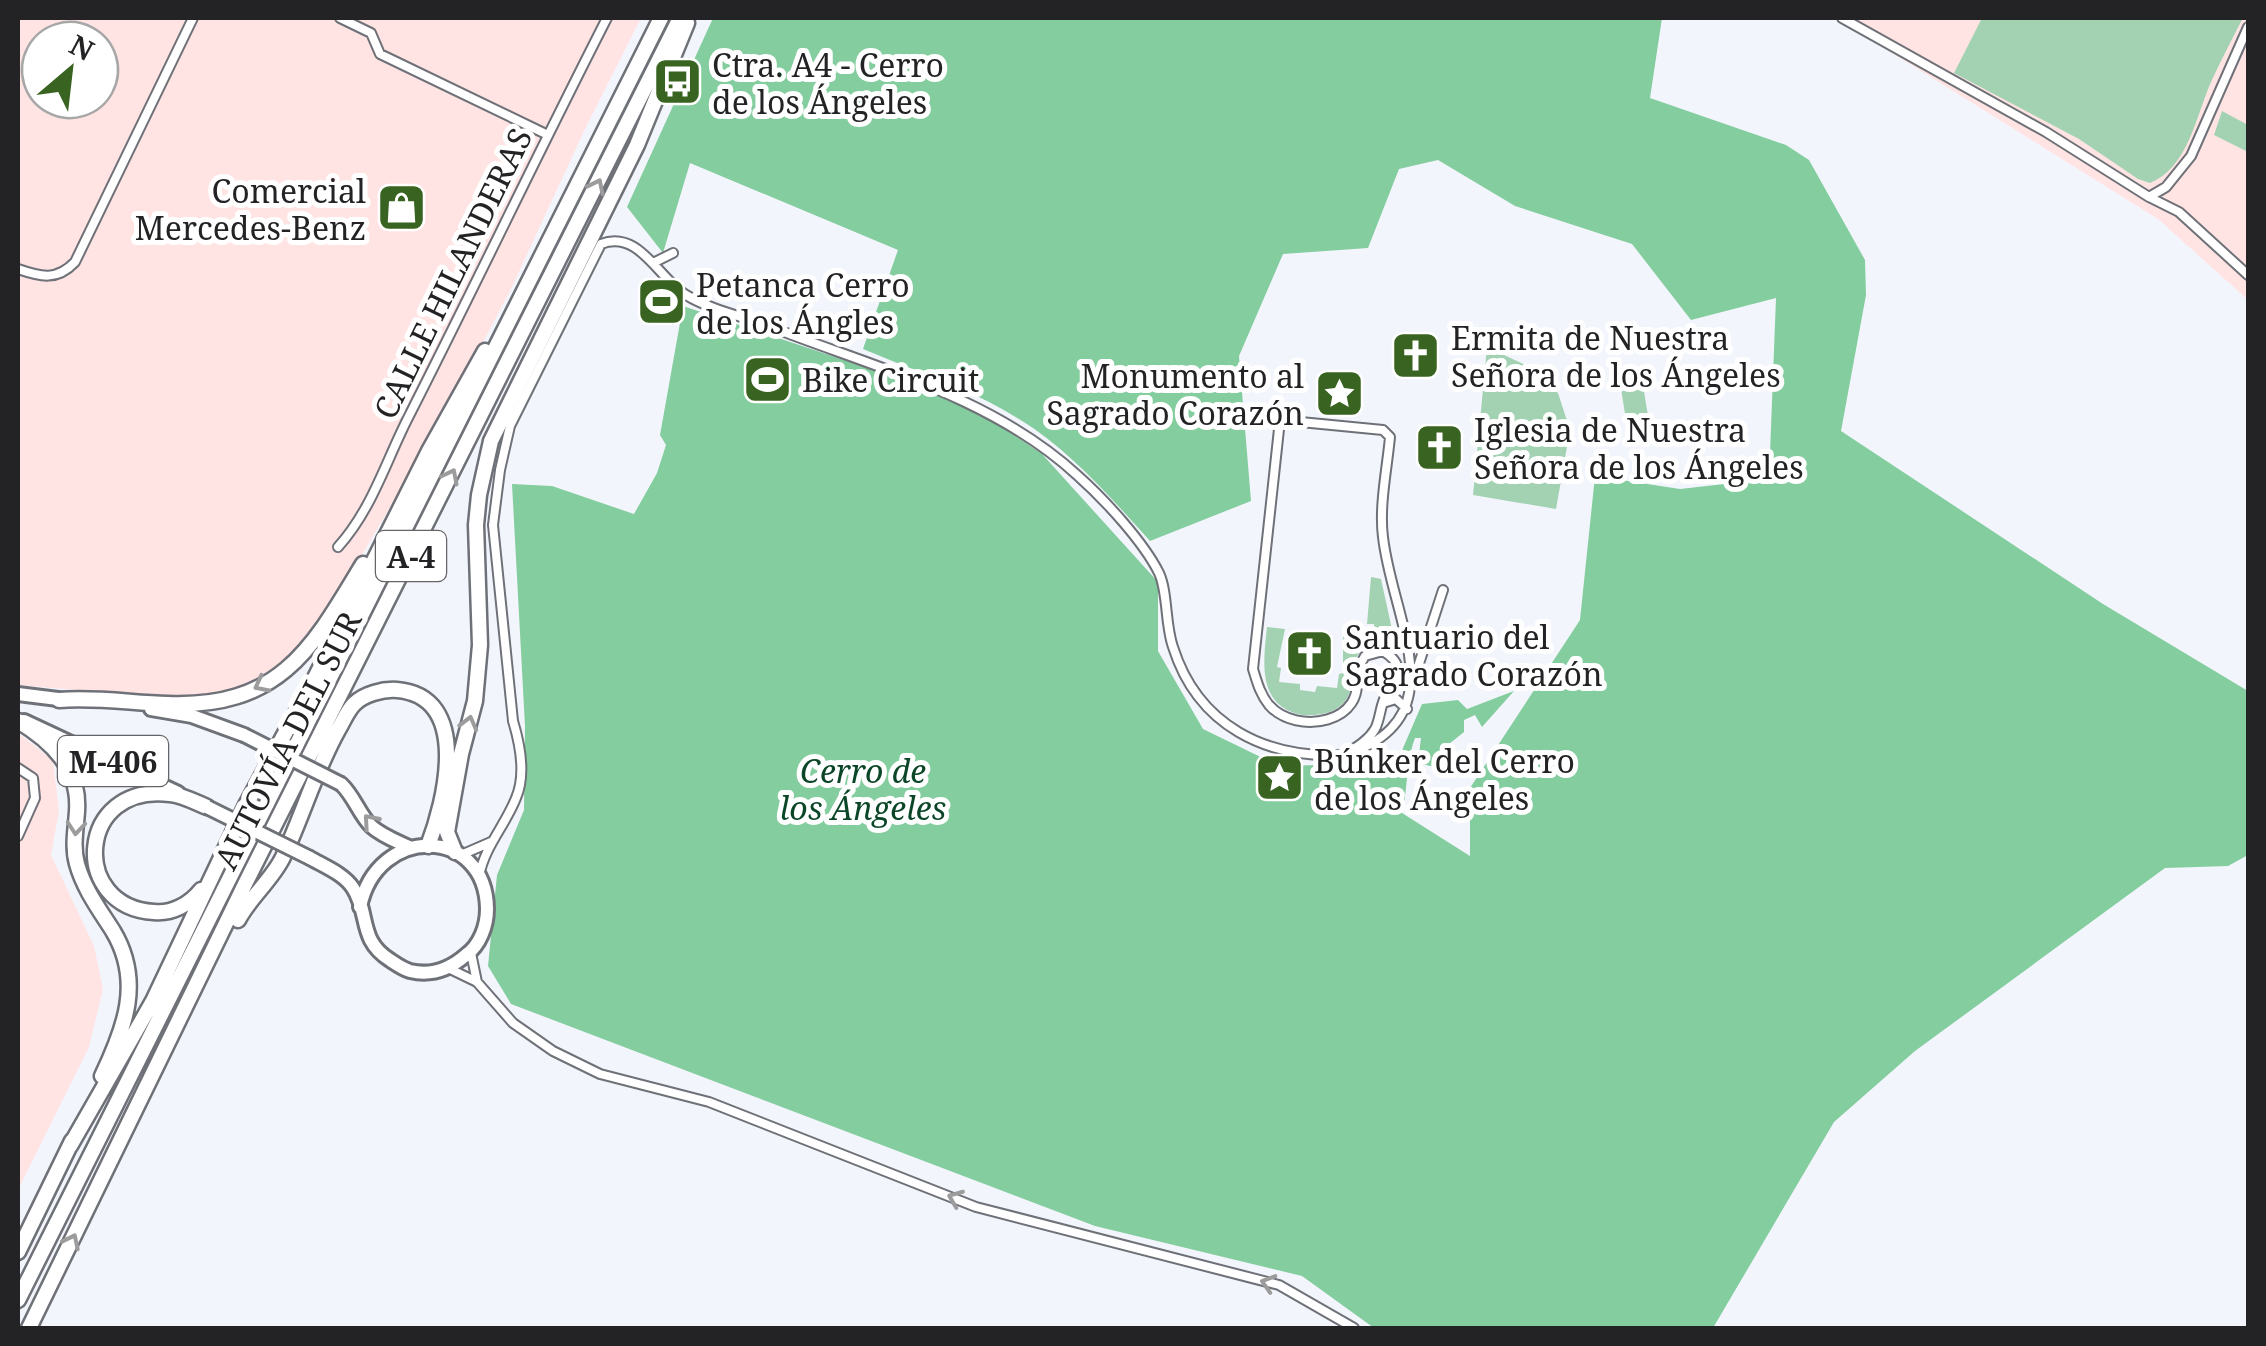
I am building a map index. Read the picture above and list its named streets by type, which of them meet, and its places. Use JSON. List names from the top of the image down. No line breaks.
{"streets":{"highway":["A-4","AUTOVÍA DEL SUR","M-406"],"street":["CALLE HILANDERAS"]},"parks":["Cerro de los Ángeles"],"places":{"bus stop":["Ctra. A4 - Cerro de los Ángeles"],"shop":["Comercial Mercedes-Benz"],"sports":["Petanca Cerro de los Ángles","Bike Circuit"],"church":["Ermita de Nuestra Señora de los Ángeles","Iglesia de Nuestra Señora de los Ángeles","Santuario del Sagrado Corazón"],"place":["Monumento al Sagrado Corazón","Búnker del Cerro de los Ángeles"]},"north":"top right"}
